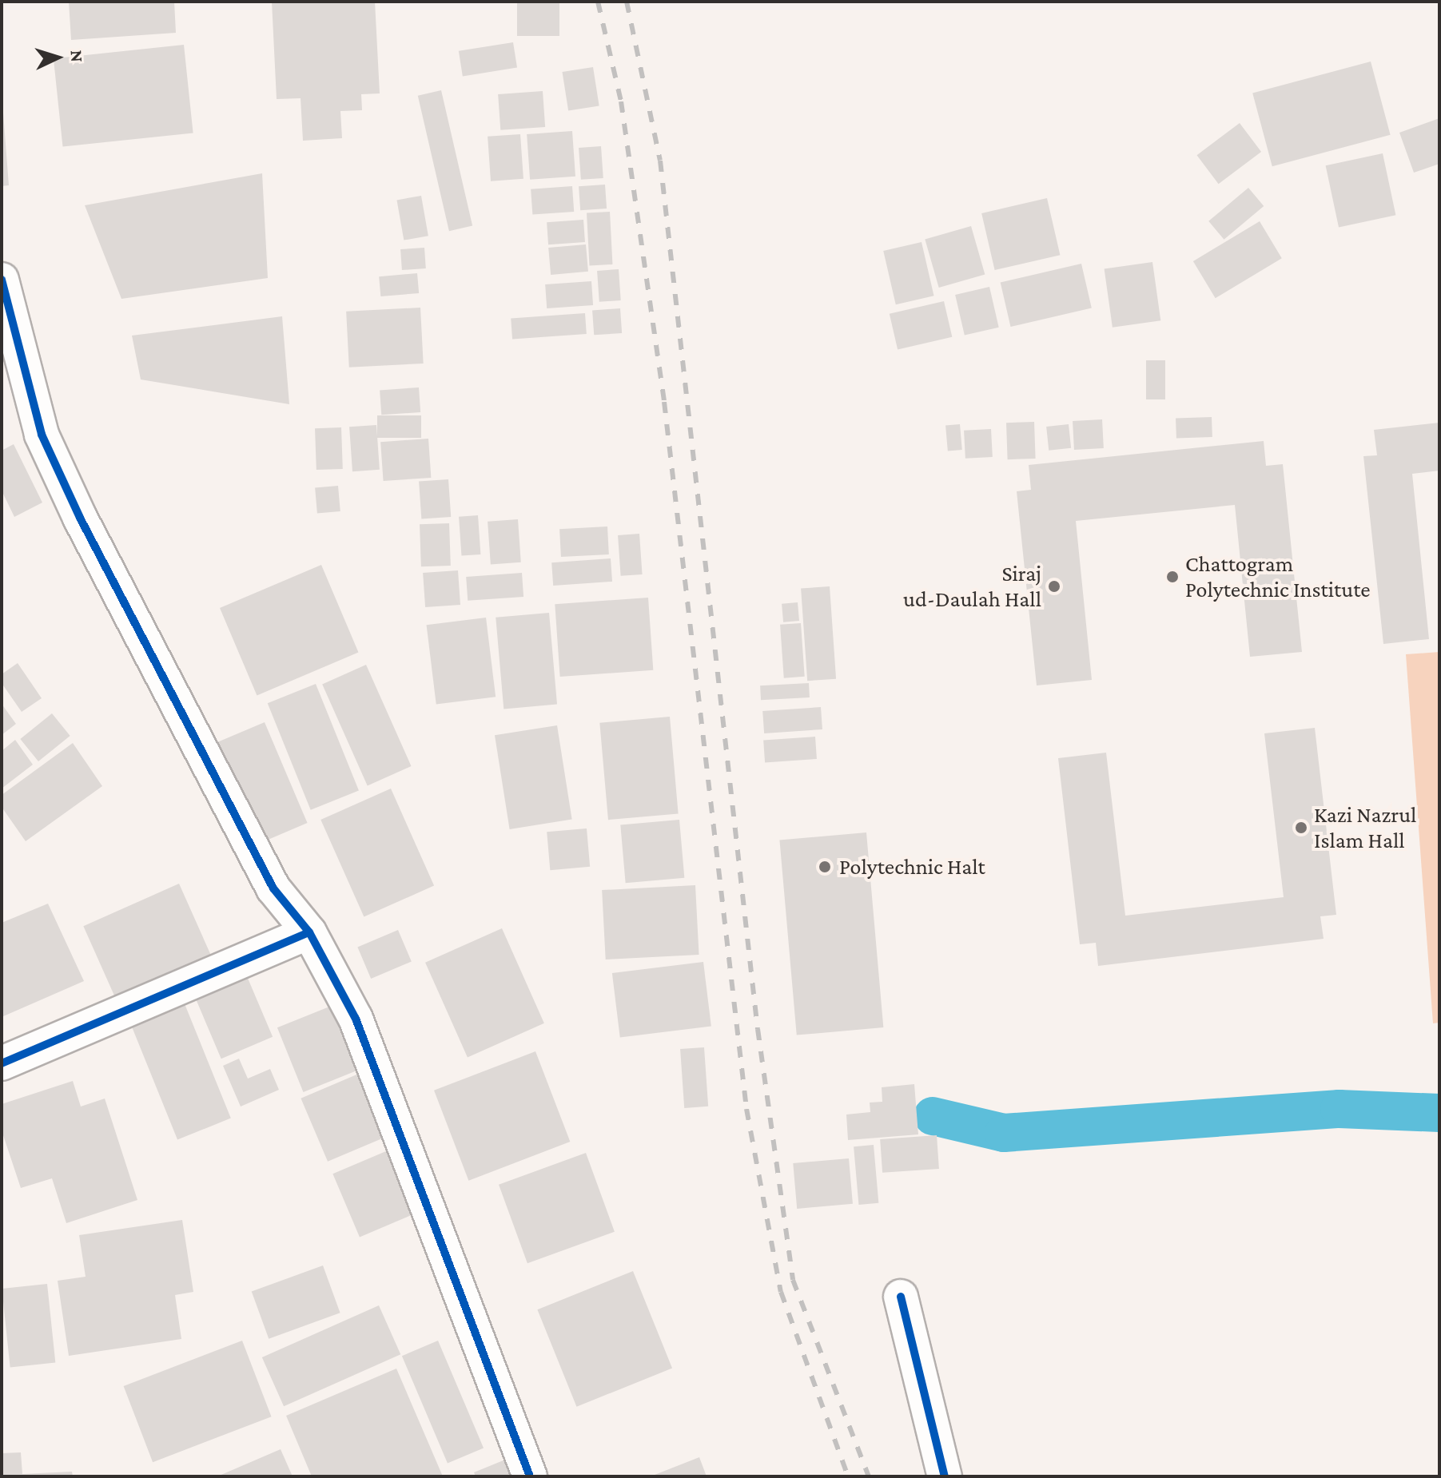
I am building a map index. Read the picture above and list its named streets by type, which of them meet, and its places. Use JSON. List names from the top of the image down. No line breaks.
{"places":["Chattogram Polytechnic Institute","Siraj ud-Daulah Hall","Kazi Nazrul Islam Hall","Polytechnic Halt"],"north":"right"}
